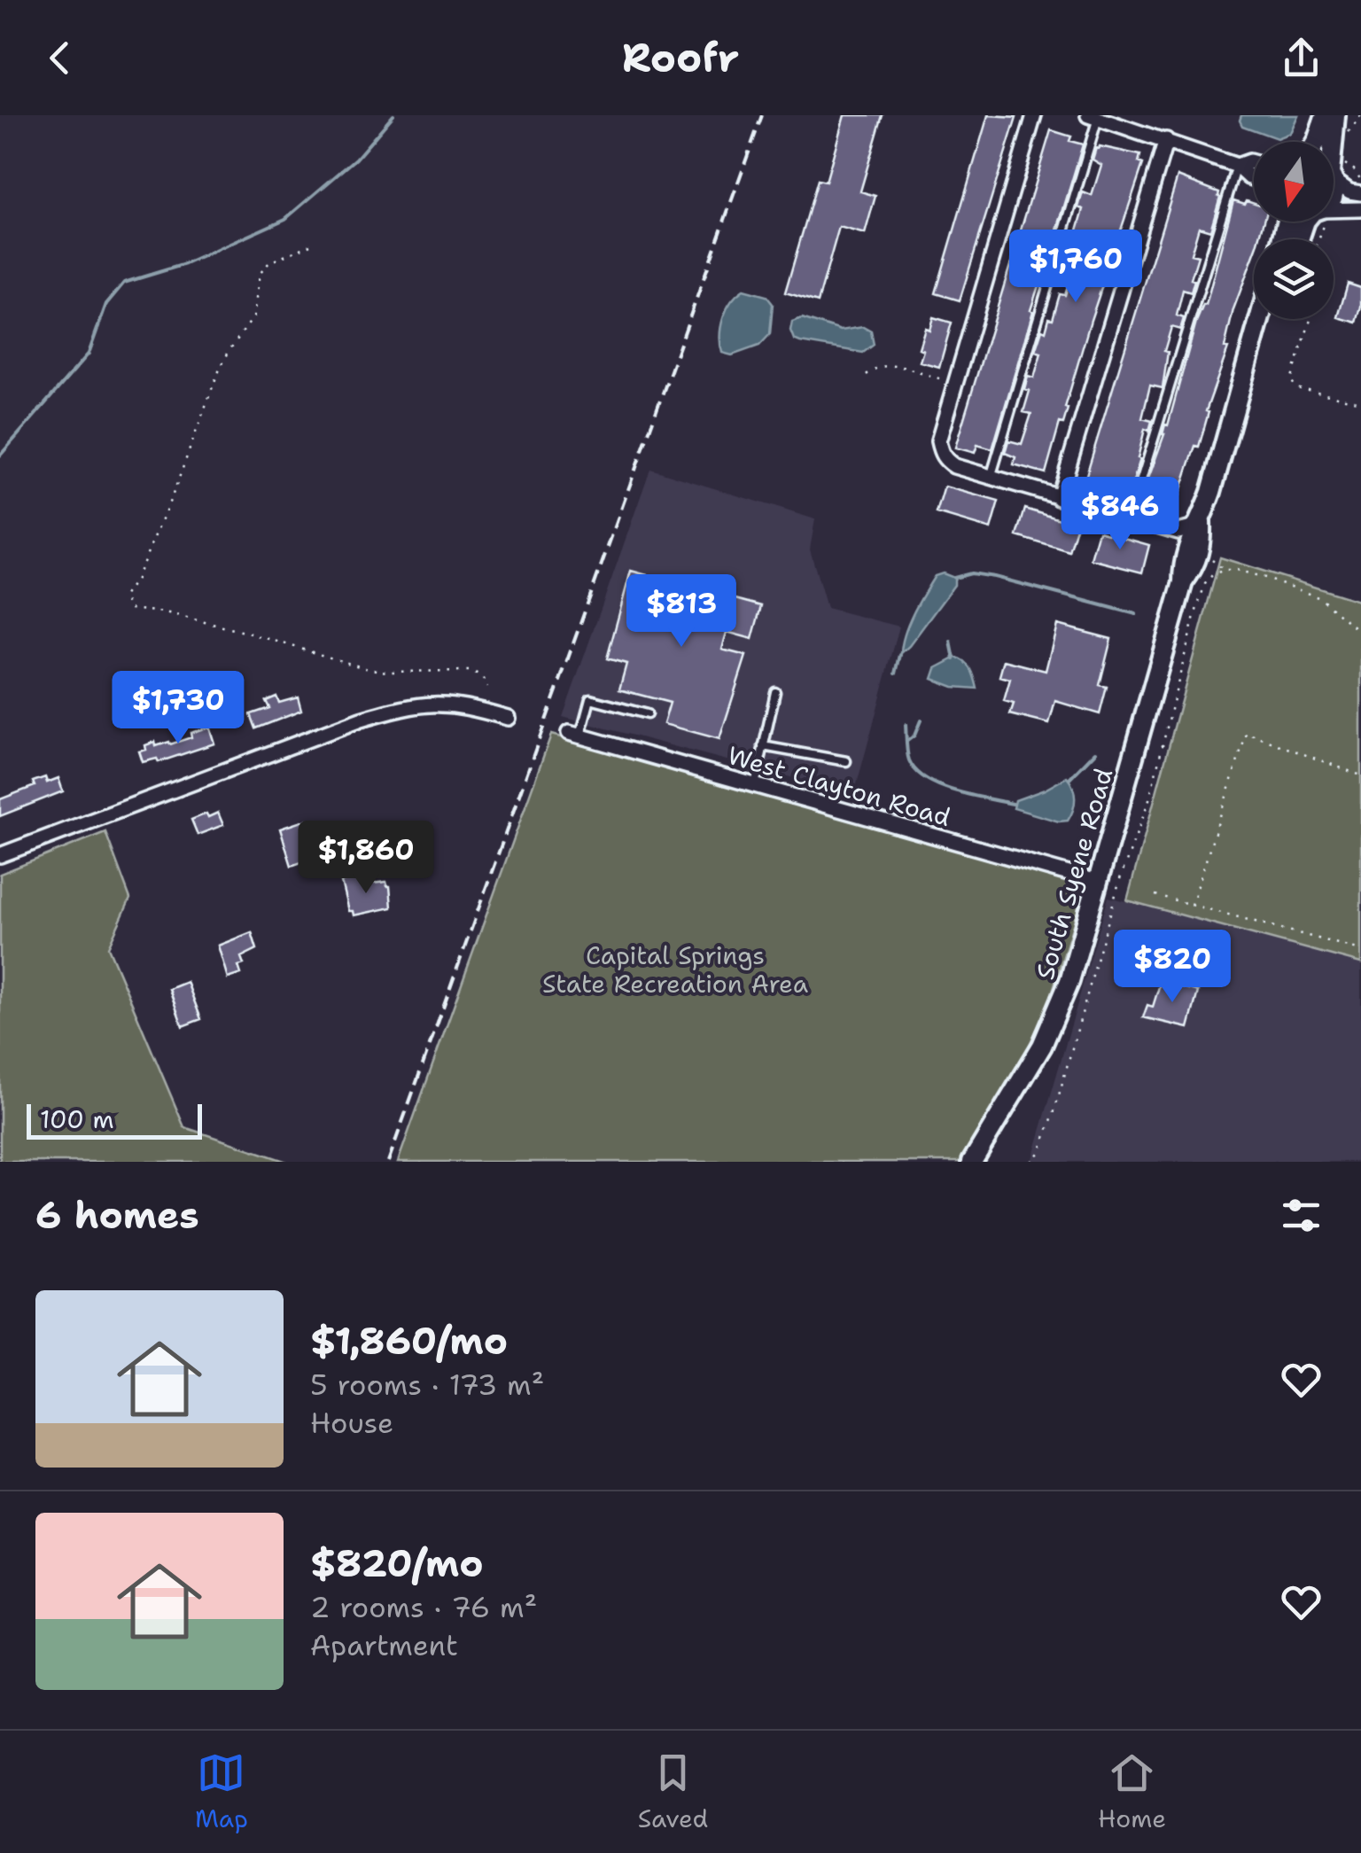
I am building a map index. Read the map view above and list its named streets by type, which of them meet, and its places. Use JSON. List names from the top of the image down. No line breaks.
{"streets":{"street":["West Clayton Road","South Syene Road"]},"crossings":[["West Clayton Road","South Syene Road"]],"parks":["Capital Springs State Recreation Area"],"scale_bar":"100 m","north":"bottom","page":{"header":"Roofr","price":["$1,760","$846","$813","$1,730","$1,860","$820"],"scale":"100 m","heading":"6 homes","list":[{"name":"$1,860/mo","note":"5 rooms · 173 m² · House"},{"name":"$820/mo","note":"2 rooms · 76 m² · Apartment"}],"tabs":["Map","Saved","Home"]}}
